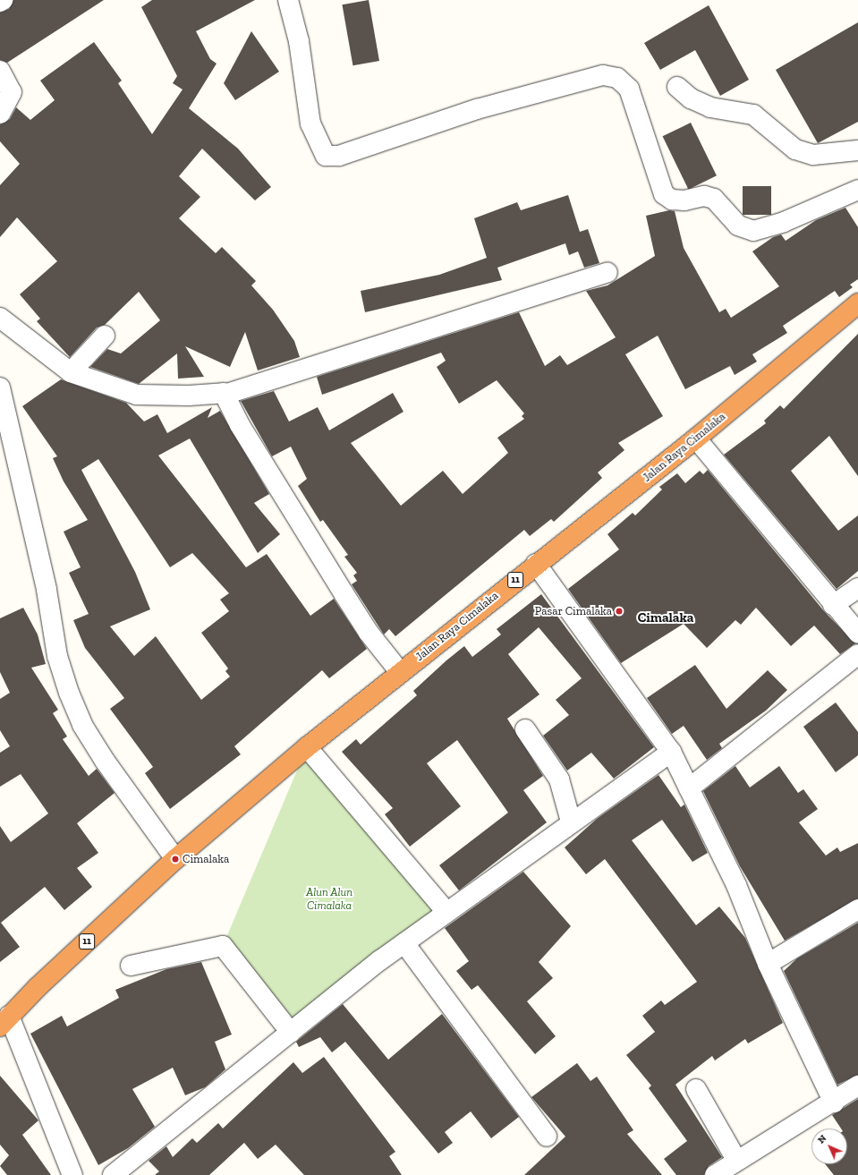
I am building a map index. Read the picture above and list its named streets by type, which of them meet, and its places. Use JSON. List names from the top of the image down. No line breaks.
{"streets":{"highway":["Jalan Raya Cimalaka","11"]},"crossings":[["Jalan Raya Cimalaka","11"]],"districts":["Cimalaka"],"parks":["Alun Alun Cimalaka"],"places":["Pasar Cimalaka","Cimalaka"],"north":"top left"}
